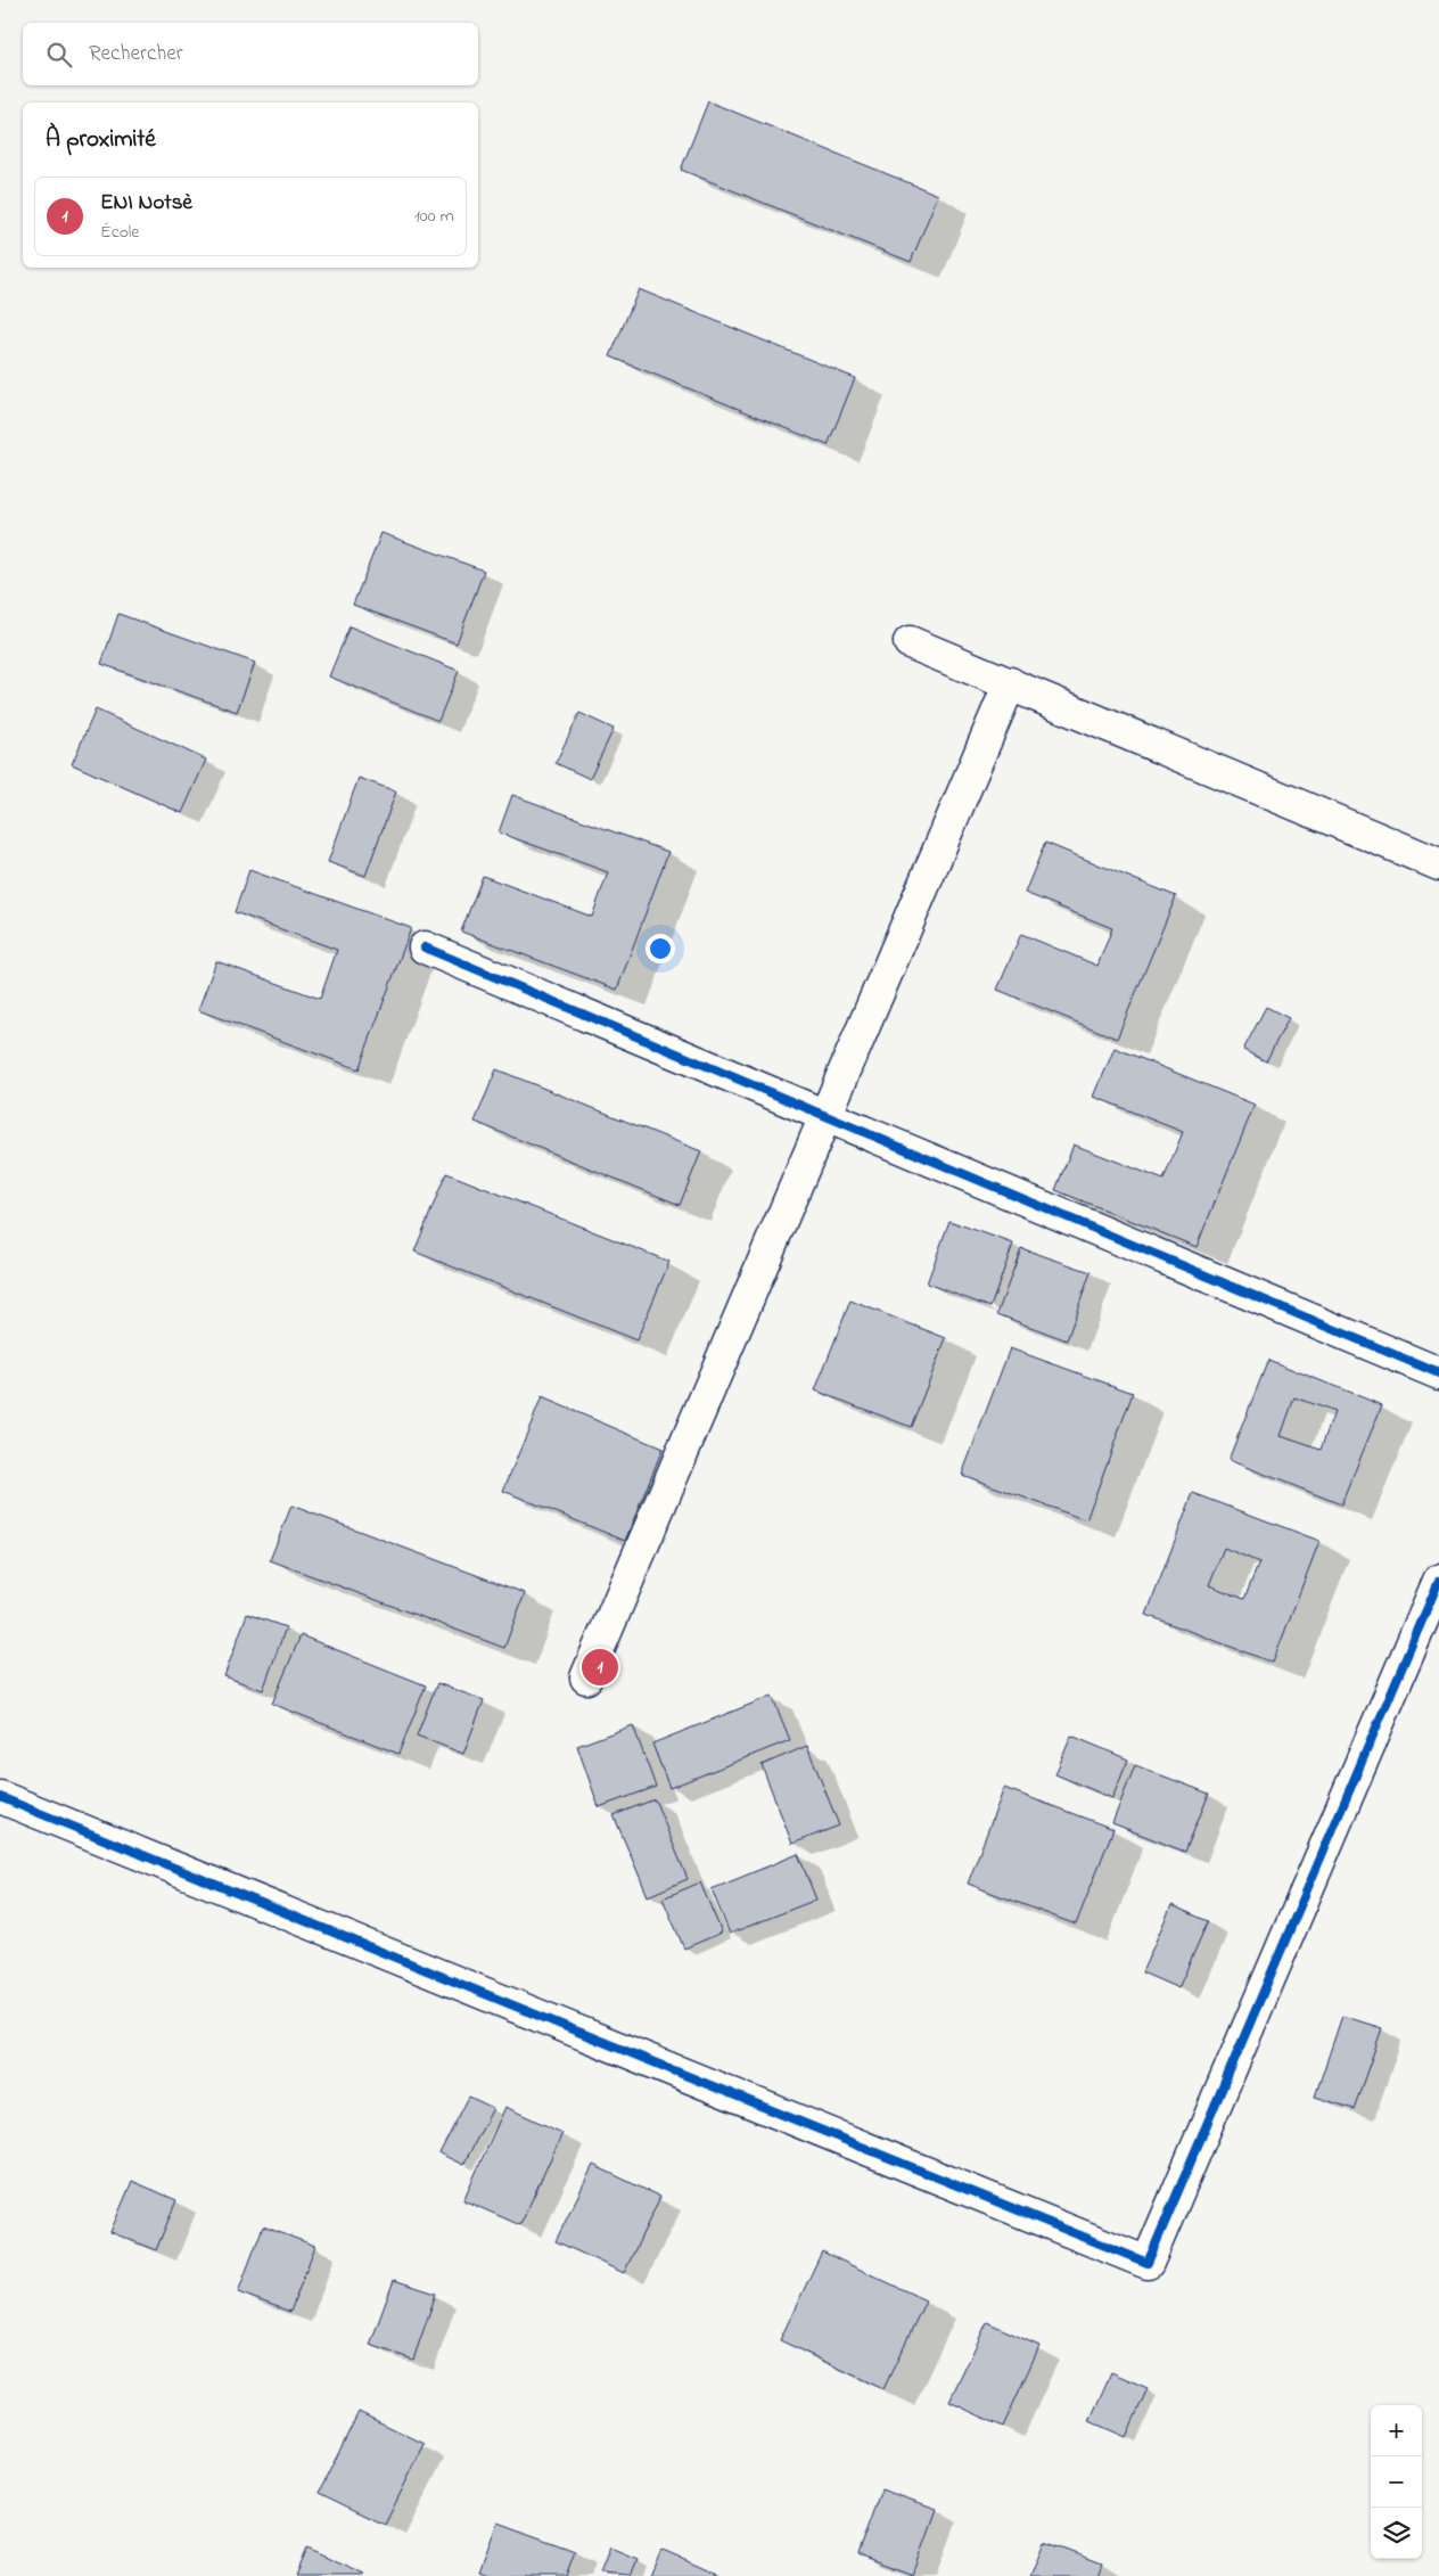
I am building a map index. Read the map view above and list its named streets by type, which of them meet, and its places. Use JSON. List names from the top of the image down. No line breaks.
{"page":{"search":"Rechercher","heading":"À proximité","list":[{"mark":"1","name":"ENI Notsè","note":"École","value":"100 m"}],"pins":"1","map_buttons":["+","−"]}}
